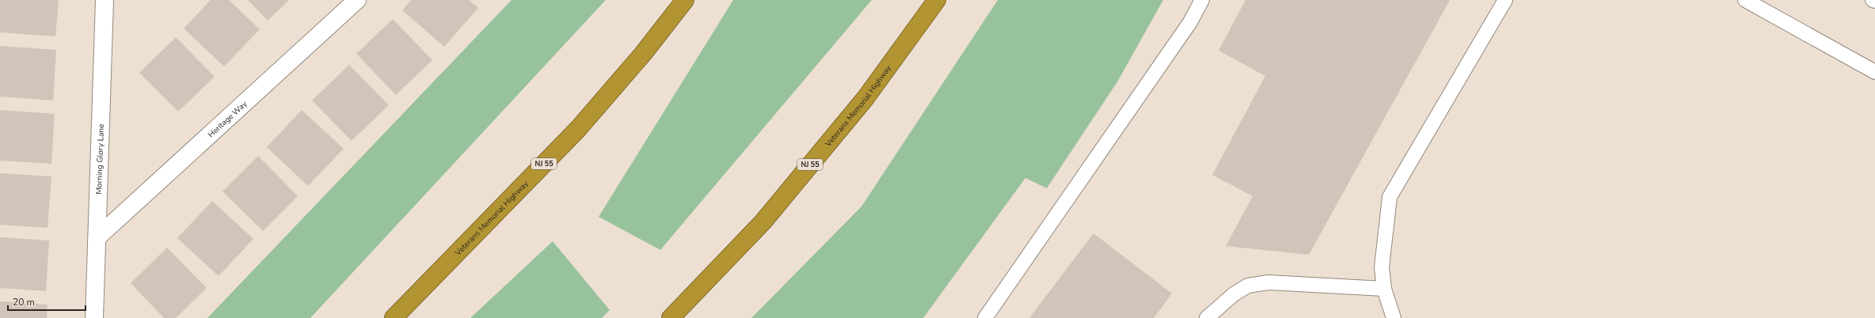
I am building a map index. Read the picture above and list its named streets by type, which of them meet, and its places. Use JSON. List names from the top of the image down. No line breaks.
{"streets":{"highway":["Veterans Memorial Highway","NJ 55"],"street":["Heritage Way","Morning Glory Lane"]},"crossings":[["Heritage Way","Morning Glory Lane"]],"scale_bar":"20 m"}
